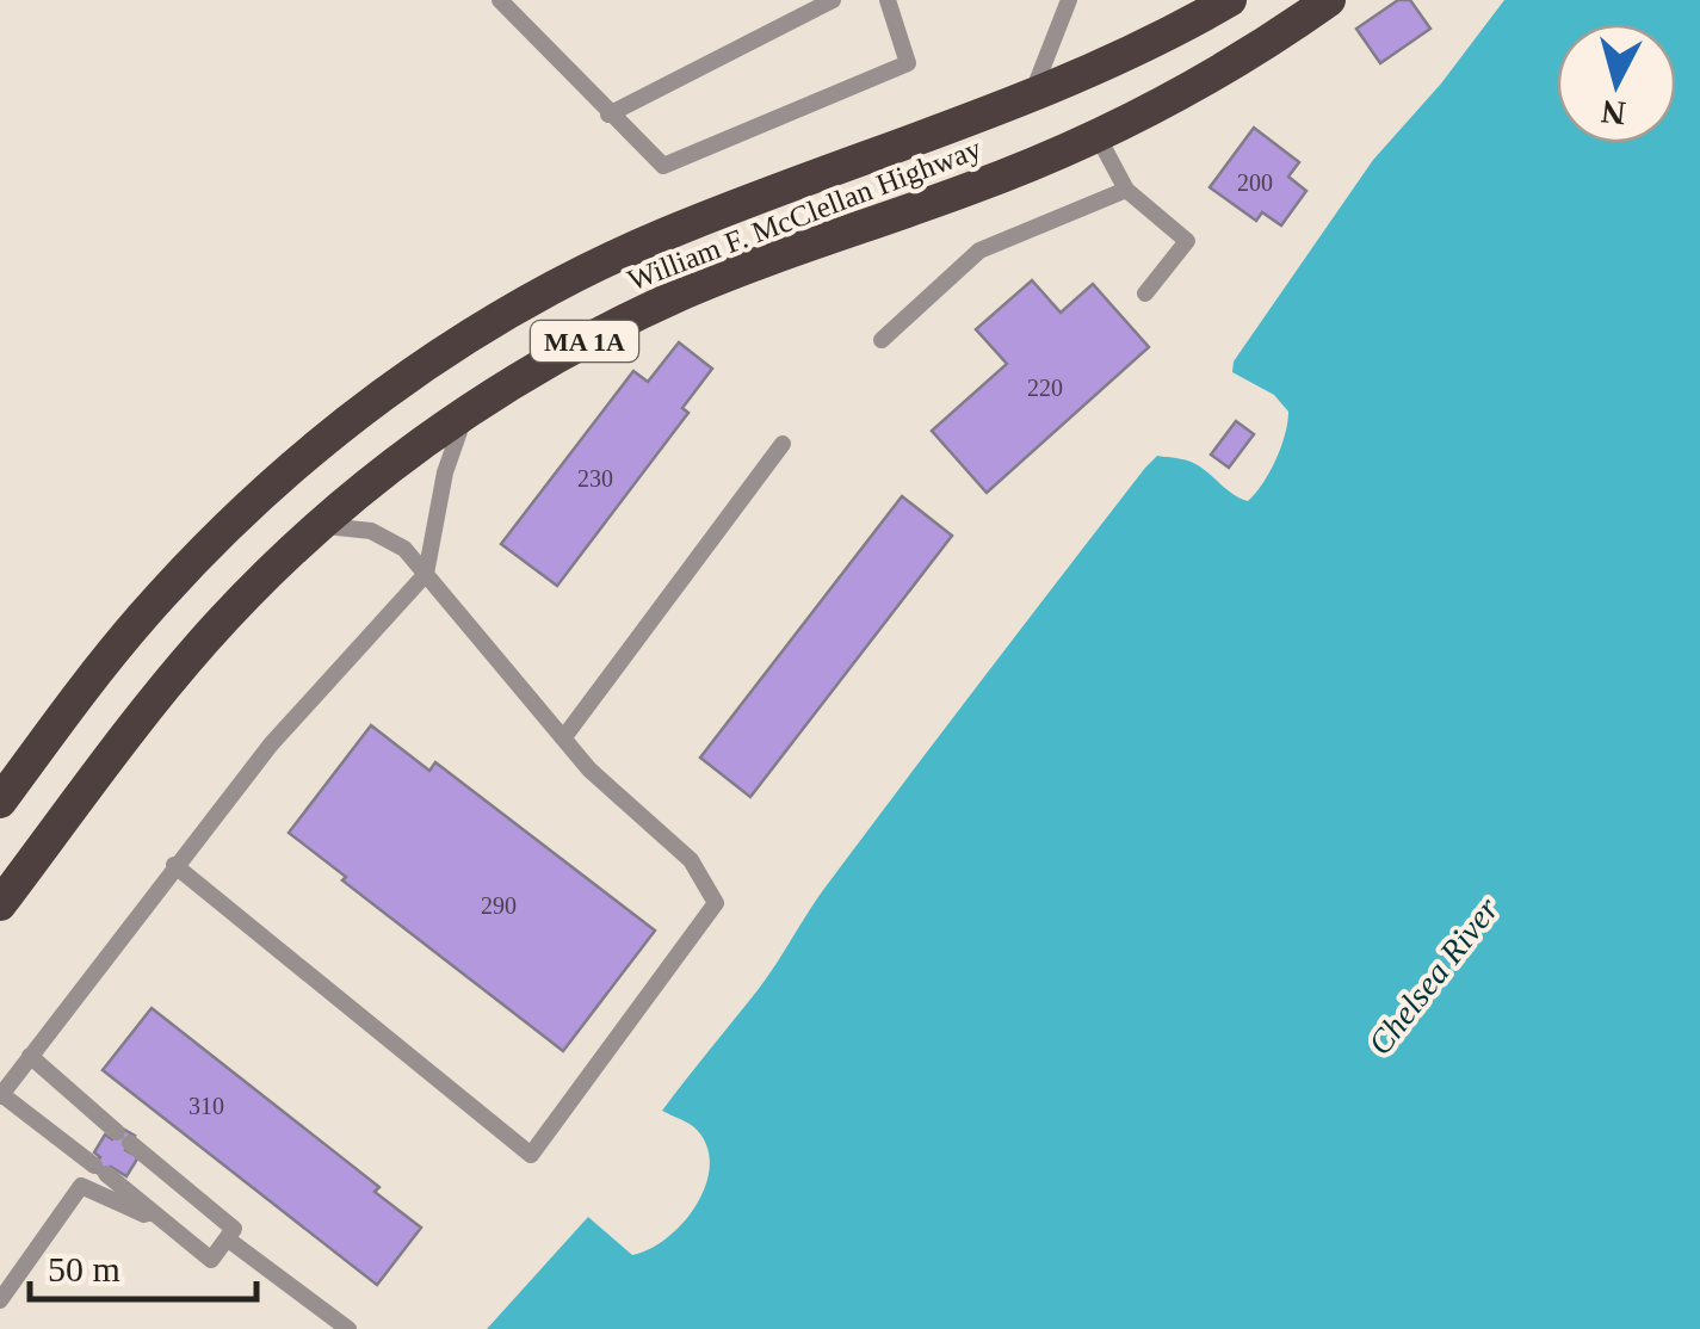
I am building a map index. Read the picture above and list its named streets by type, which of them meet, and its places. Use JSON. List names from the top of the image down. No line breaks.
{"streets":{"highway":["William F. McClellan Highway","MA 1A"]},"water":["Chelsea River"],"house_numbers":["200","220","230","290","310"],"scale_bar":"50 m","north":"bottom"}
